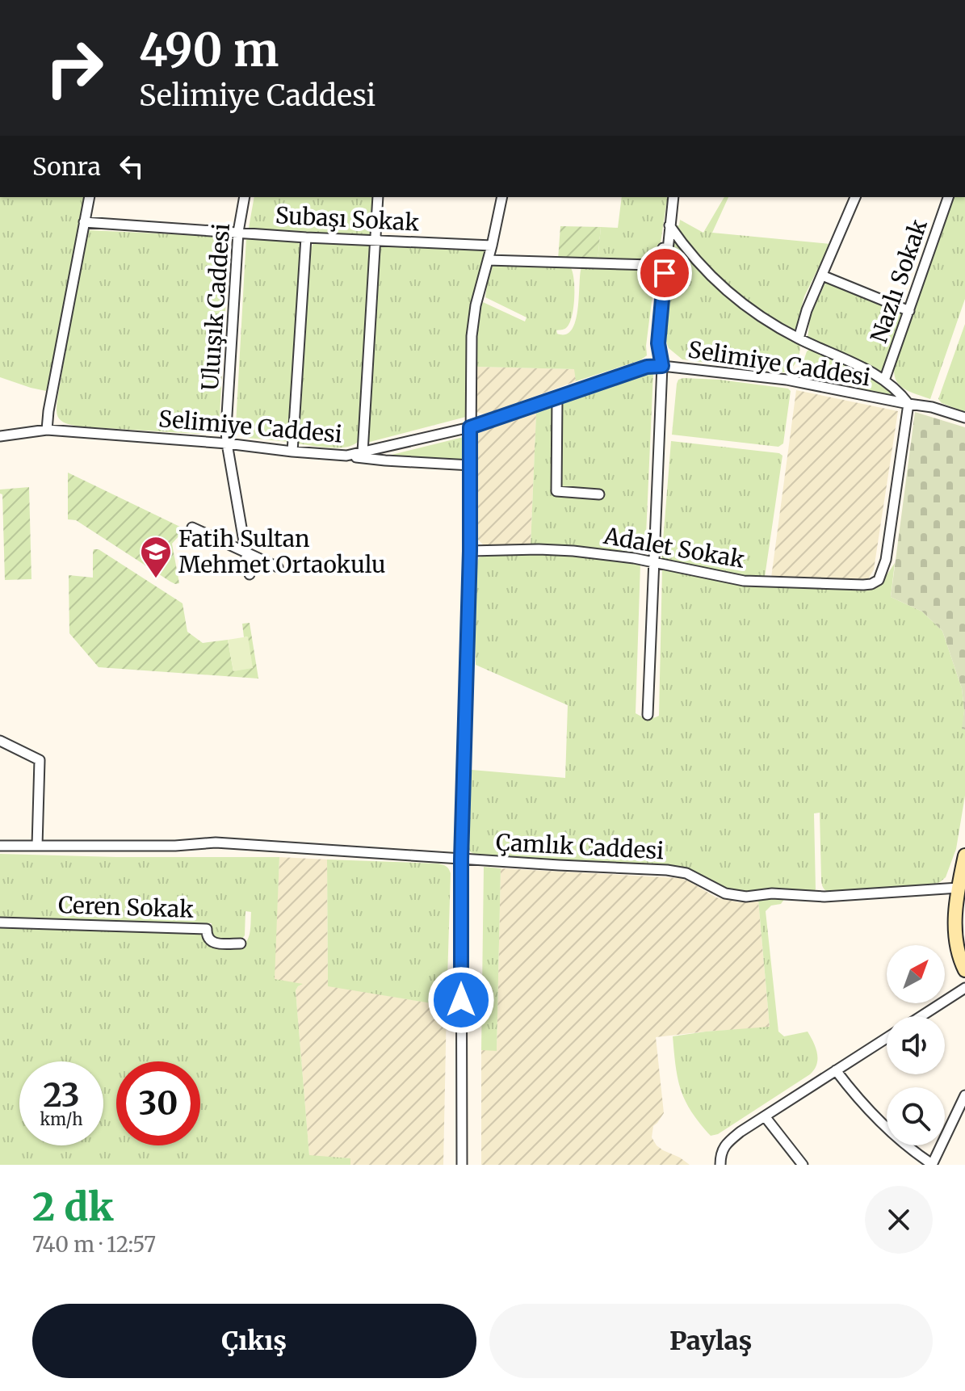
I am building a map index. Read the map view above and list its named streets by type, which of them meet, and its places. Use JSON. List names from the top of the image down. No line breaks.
{"streets":{"street":["Subaşı Sokak","Nazlı Sokak","Uluışık Caddesi","Selimiye Caddesi","Adalet Sokak","Çamlık Caddesi","Ceren Sokak"]},"crossings":[["Subaşı Sokak","Uluışık Caddesi"],["Uluışık Caddesi","Selimiye Caddesi"],["Selimiye Caddesi","Adalet Sokak"]],"places":{"school or university":["Fatih Sultan Mehmet Ortaokulu"]},"north":"top right","page":{"turn":["490 m","Selimiye Caddesi"],"then":"Sonra","speed":"23 km/h","limit":"30","heading":["2 dk","740 m · 12:57"],"buttons":["Çıkış","Paylaş"]}}
